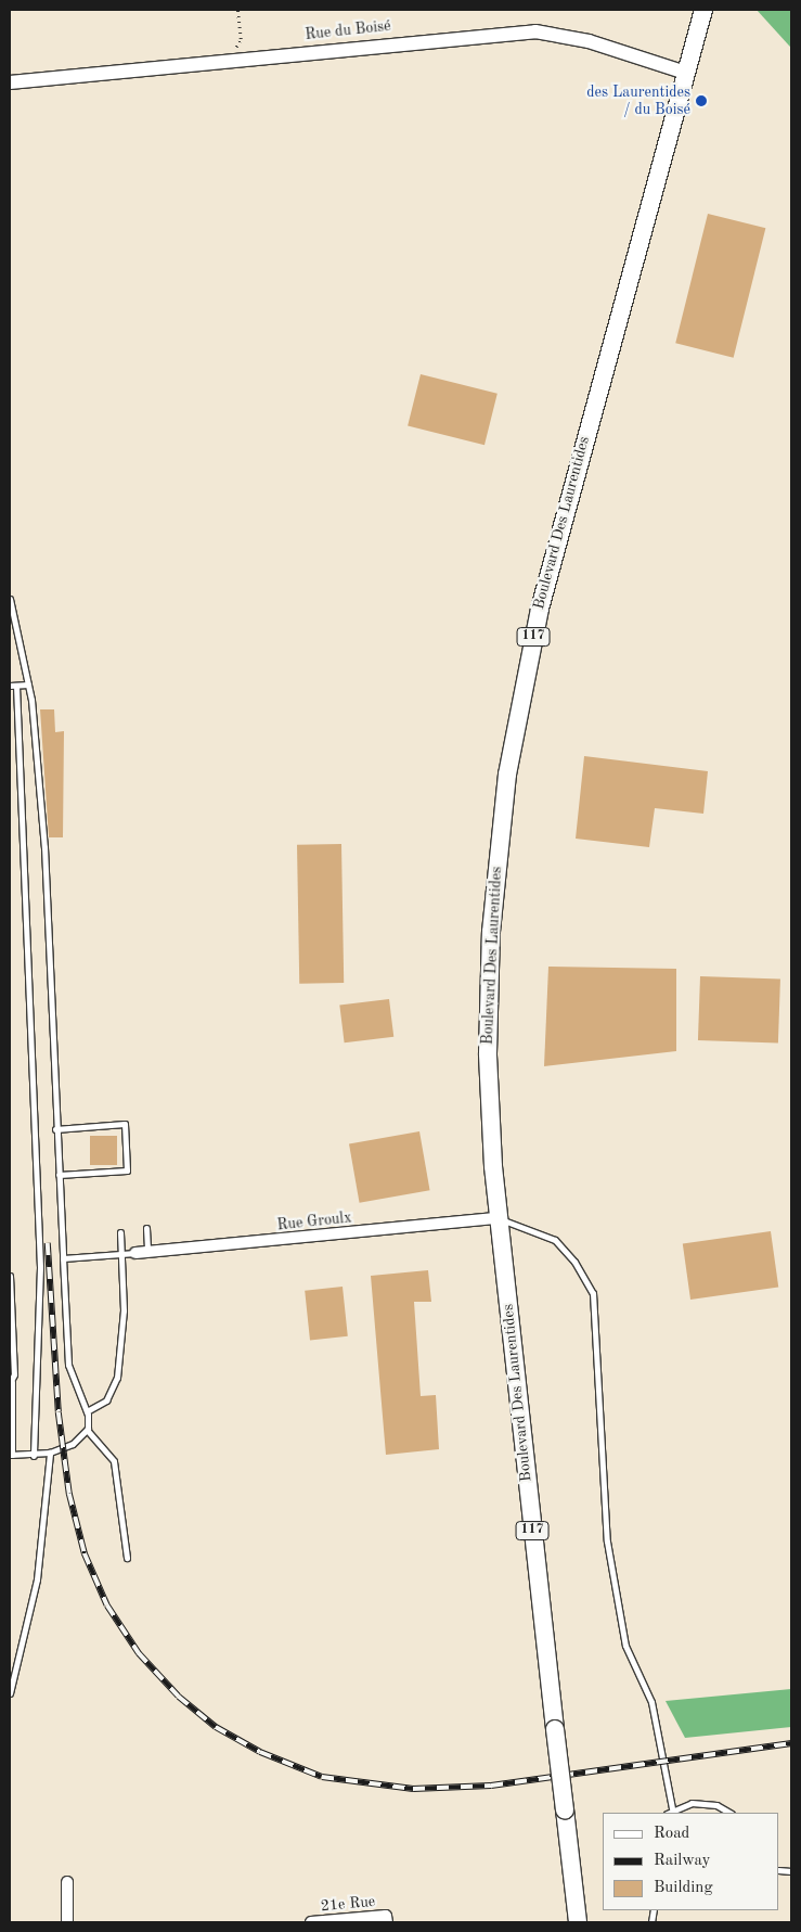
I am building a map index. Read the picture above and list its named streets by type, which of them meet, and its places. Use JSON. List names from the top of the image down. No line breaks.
{"streets":{"main road":["Boulevard Des Laurentides","117"],"street":["Rue du Boisé","Rue Groulx","21e Rue"]},"crossings":[["Rue du Boisé","Boulevard Des Laurentides"],["Boulevard Des Laurentides","Rue Groulx"]],"places":["des Laurentides / du Boisé"],"legend":["Road","Railway","Building"]}
